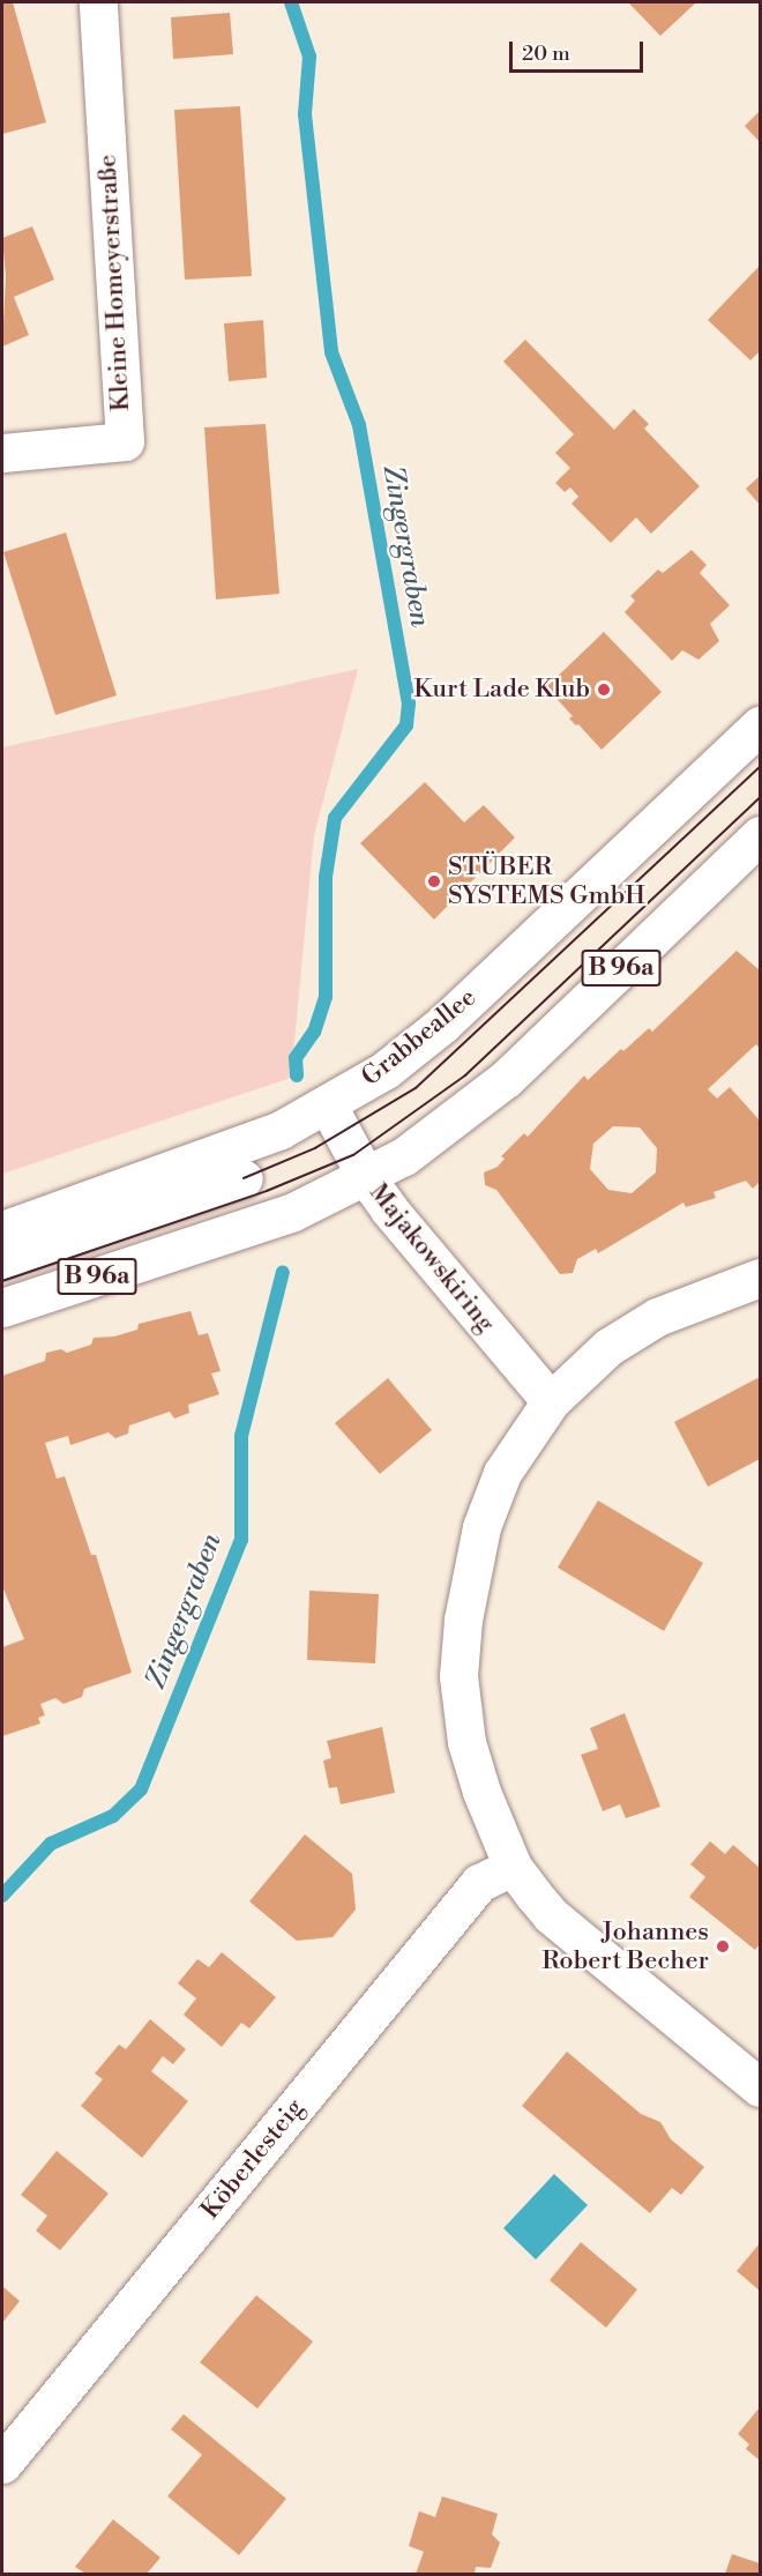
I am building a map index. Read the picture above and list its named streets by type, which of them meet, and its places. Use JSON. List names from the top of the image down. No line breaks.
{"streets":{"street":["Kleine Homeyerstraße","B 96a","Grabbeallee","Majakowskiring","Köberlesteig"]},"crossings":[["B 96a","Majakowskiring"],["Grabbeallee","Majakowskiring"]],"water":["Zingergraben"],"places":["Kurt Lade Klub","STÜBER SYSTEMS GmbH","Johannes Robert Becher"],"scale_bar":"20 m"}
